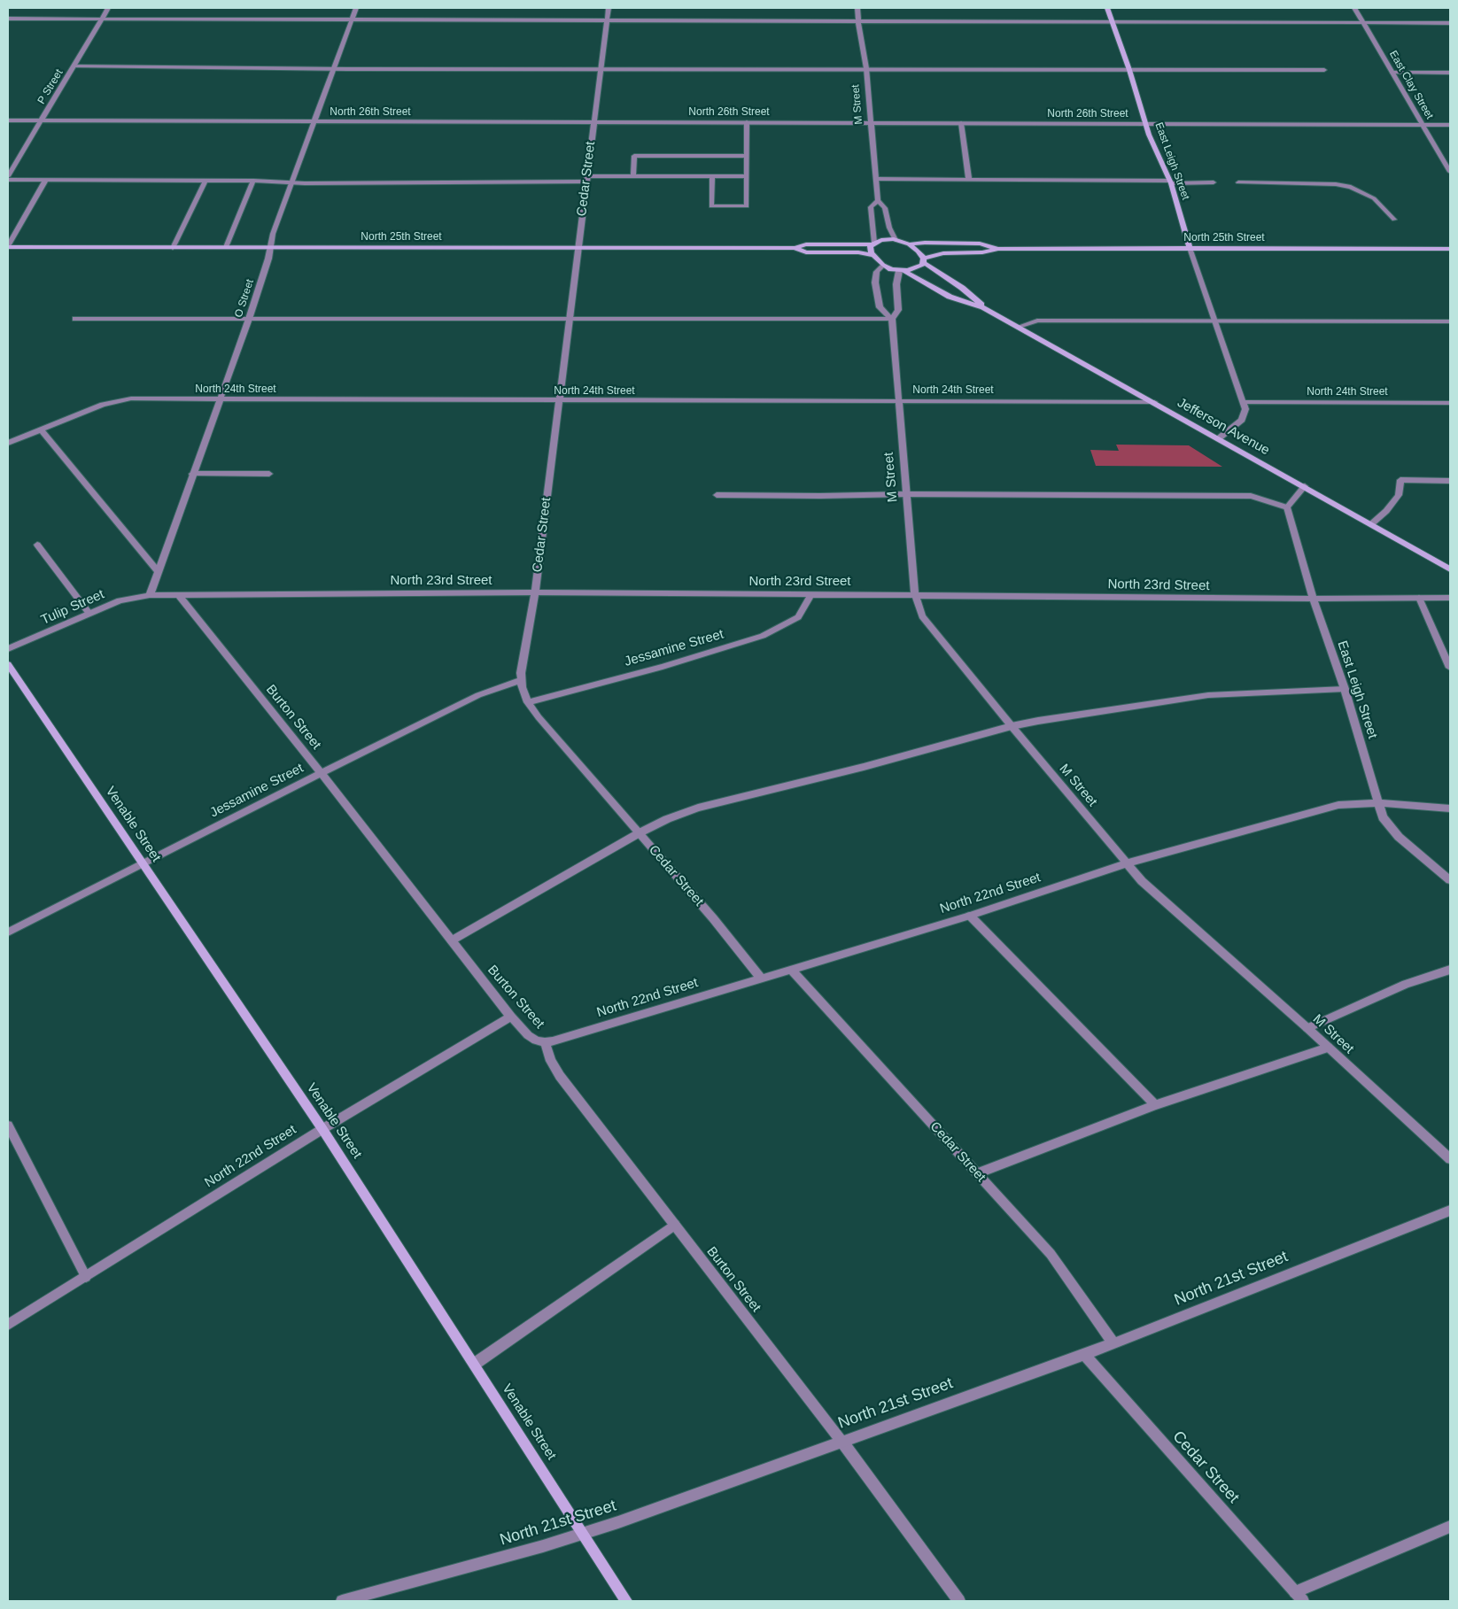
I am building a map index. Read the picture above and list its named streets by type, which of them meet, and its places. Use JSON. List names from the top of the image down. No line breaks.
{"streets":{"street":["East Clay Street","P Street","M Street","North 26th Street","East Leigh Street","Cedar Street","North 25th Street","O Street","North 24th Street","Jefferson Avenue","North 23rd Street","Tulip Street","Jessamine Street","Burton Street","Venable Street","North 22nd Street","North 21st Street"]},"crossings":[["East Clay Street","North 26th Street"],["P Street","North 26th Street"],["M Street","North 26th Street"],["M Street","North 25th Street"],["M Street","North 24th Street"],["M Street","Jefferson Avenue"],["M Street","North 23rd Street"],["M Street","North 22nd Street"],["North 26th Street","East Leigh Street"],["North 26th Street","Cedar Street"],["North 26th Street","O Street"],["East Leigh Street","North 25th Street"],["East Leigh Street","North 24th Street"],["East Leigh Street","North 23rd Street"],["East Leigh Street","North 22nd Street"],["Cedar Street","North 25th Street"],["Cedar Street","North 24th Street"],["Cedar Street","North 23rd Street"],["Cedar Street","Jessamine Street"],["Cedar Street","North 22nd Street"],["Cedar Street","North 21st Street"],["North 25th Street","O Street"],["North 25th Street","Jefferson Avenue"],["O Street","North 24th Street"],["O Street","North 23rd Street"],["O Street","Tulip Street"],["North 24th Street","Jefferson Avenue"],["North 23rd Street","Tulip Street"],["North 23rd Street","Jessamine Street"],["North 23rd Street","Burton Street"],["Jessamine Street","Burton Street"],["Jessamine Street","Venable Street"],["Burton Street","North 22nd Street"],["Burton Street","North 21st Street"],["Venable Street","North 22nd Street"],["Venable Street","North 21st Street"]]}
